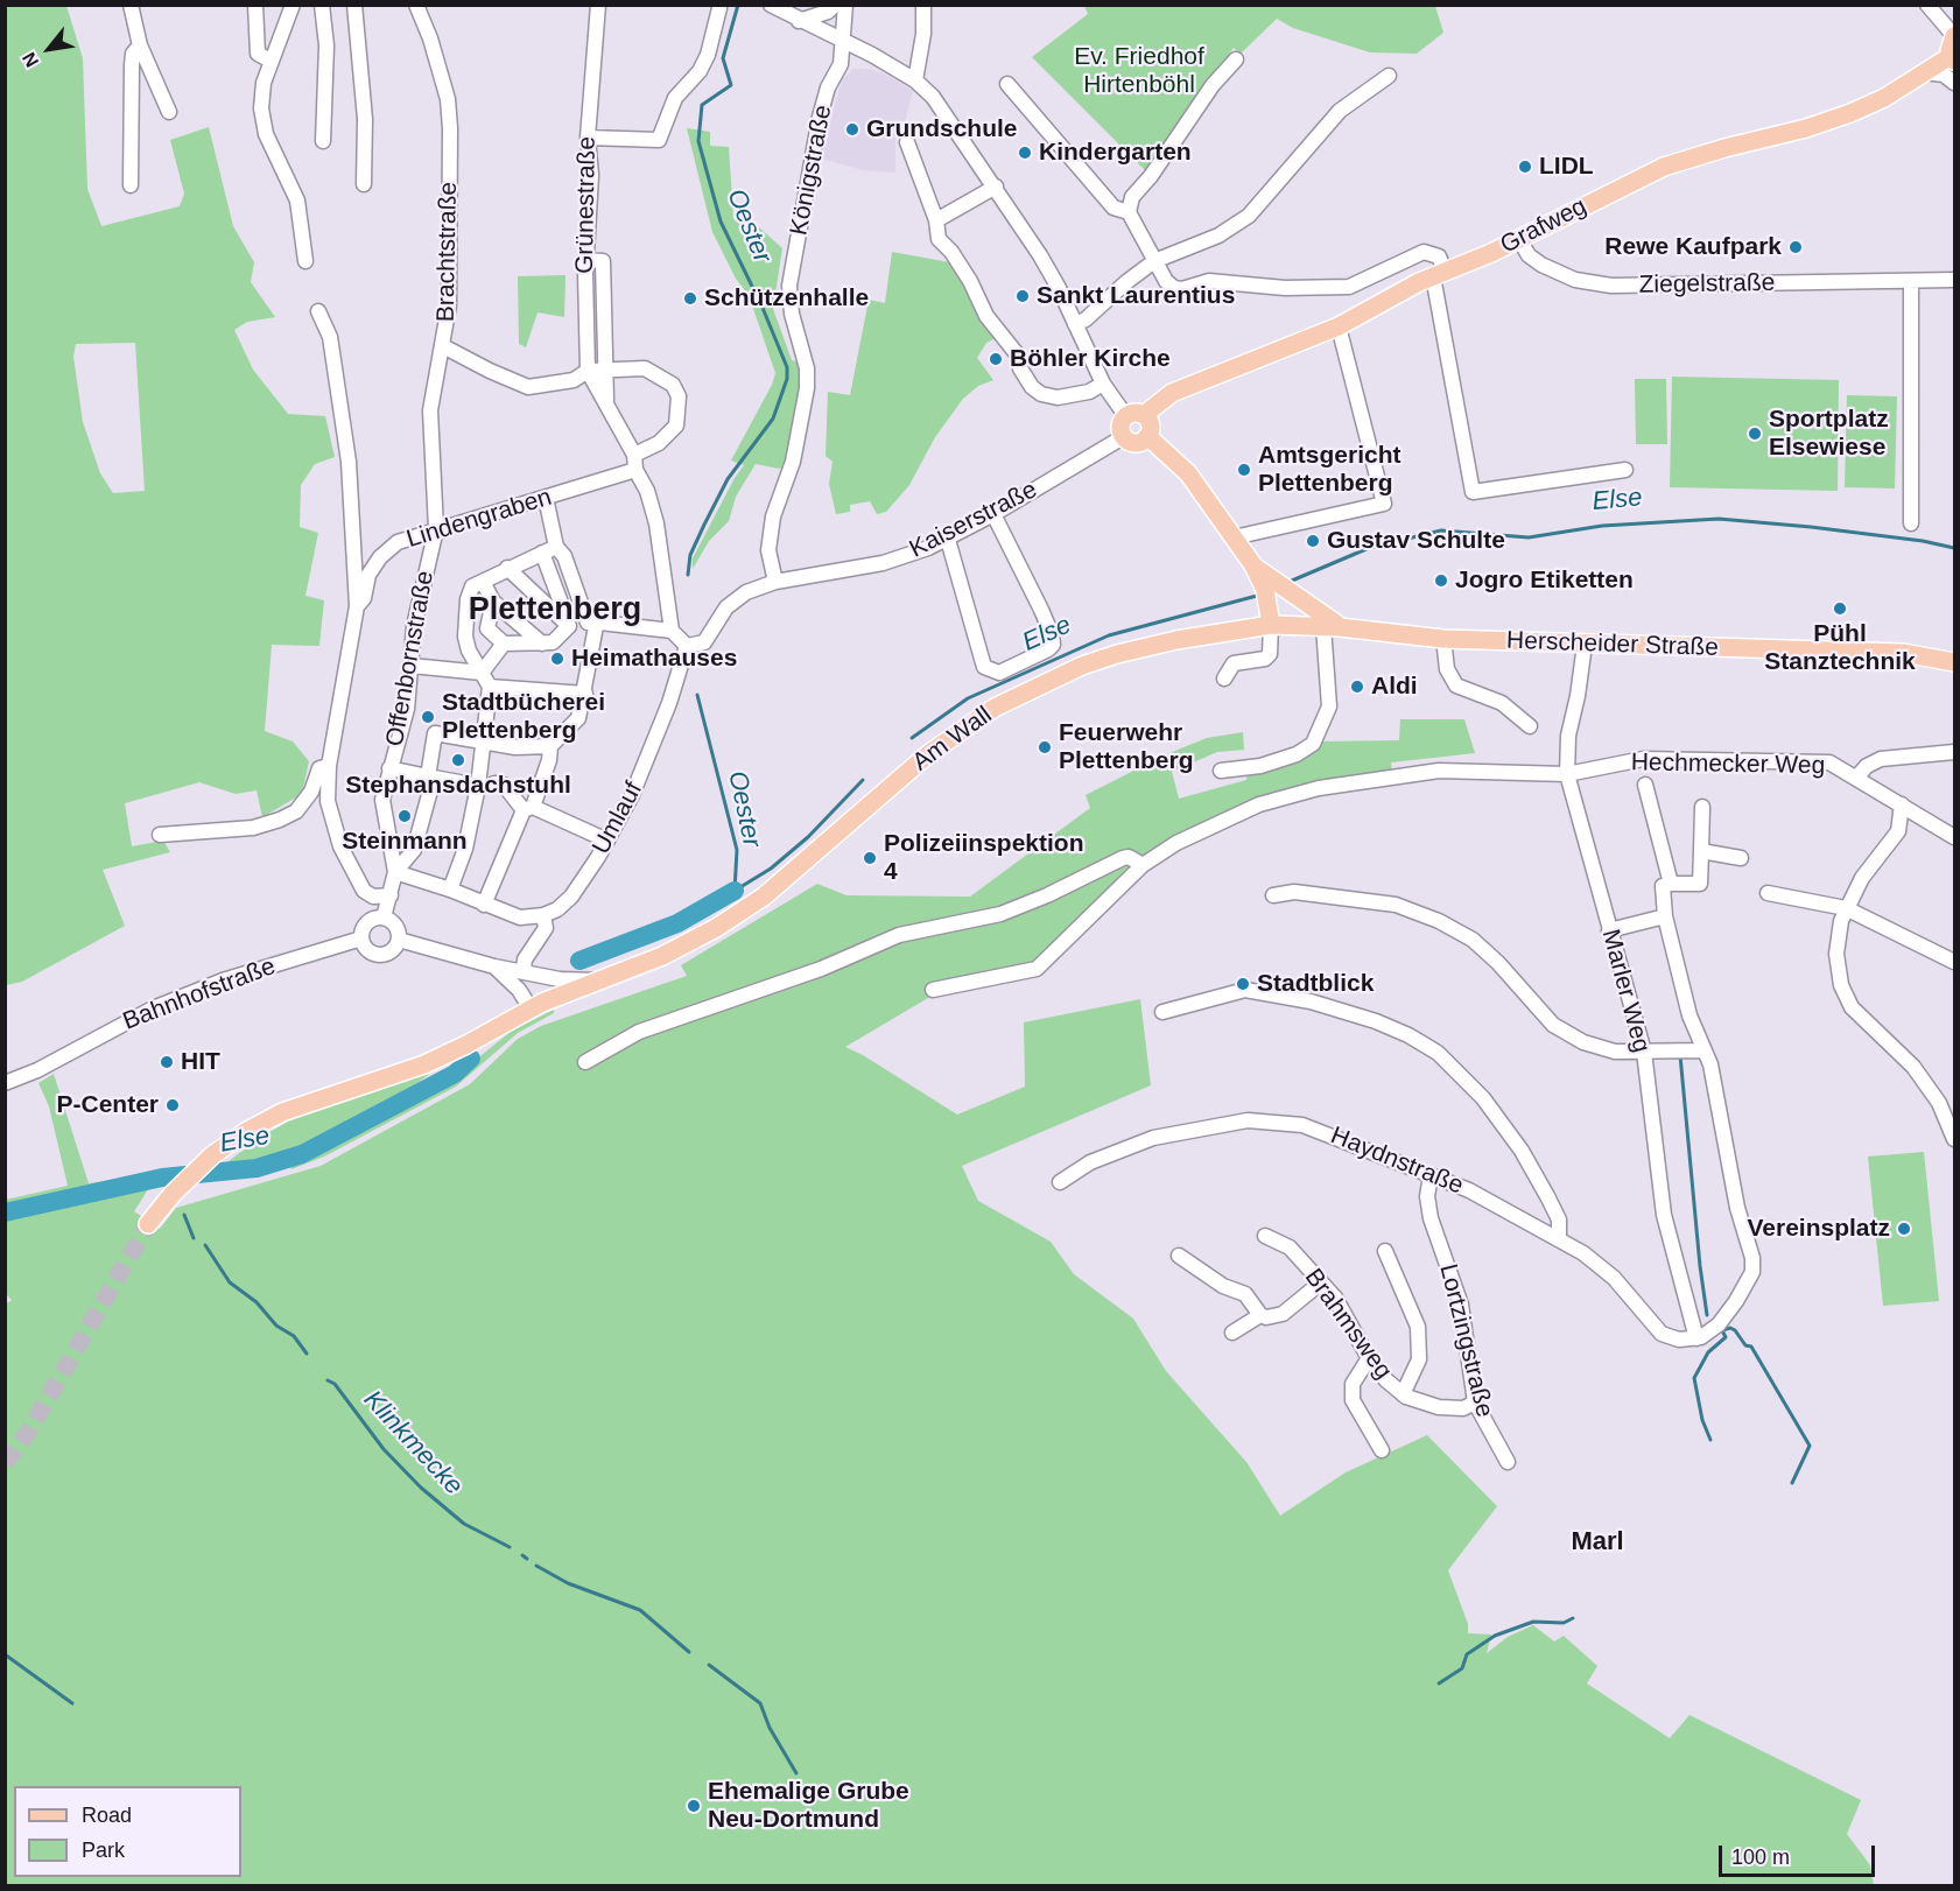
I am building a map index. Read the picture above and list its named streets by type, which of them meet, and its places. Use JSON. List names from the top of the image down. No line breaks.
{"streets":{"main road":["Grafweg","Herscheider Straße","Am Wall"],"street":["Königstraße","Grünestraße","Brachtstraße","Ziegelstraße","Lindengraben","Kaiserstraße","Offenbornstraße","Hechmecker Weg","Umlauf","Marler Weg","Bahnhofstraße","Haydnstraße","Brahmsweg","Lortzingstraße"]},"crossings":[["Königstraße","Kaiserstraße"],["Grünestraße","Brachtstraße"],["Grafweg","Ziegelstraße"],["Grafweg","Kaiserstraße"],["Brachtstraße","Offenbornstraße"],["Lindengraben","Offenbornstraße"],["Kaiserstraße","Umlauf"],["Herscheider Straße","Am Wall"],["Herscheider Straße","Marler Weg"],["Am Wall","Bahnhofstraße"],["Hechmecker Weg","Marler Weg"],["Marler Weg","Haydnstraße"],["Haydnstraße","Lortzingstraße"],["Brahmsweg","Lortzingstraße"]],"districts":["Plettenberg","Marl"],"water":["Oester","Else","Klinkmecke"],"parks":["Ev. Friedhof Hirtenböhl"],"places":["Grundschule","Kindergarten","LIDL","Rewe Kaufpark","Sankt Laurentius","Schützenhalle","Böhler Kirche","Sportplatz Elsewiese","Amtsgericht Plettenberg","Gustav Schulte","Jogro Etiketten","Pühl Stanztechnik","Heimathauses","Aldi","Stadtbücherei Plettenberg","Feuerwehr Plettenberg","Stephansdachstuhl","Steinmann","Polizeiinspektion 4","Stadtblick","HIT","P-Center","Vereinsplatz","Ehemalige Grube Neu-Dortmund"],"legend":["Road","Park"],"scale_bar":"100 m","north":"bottom left"}
